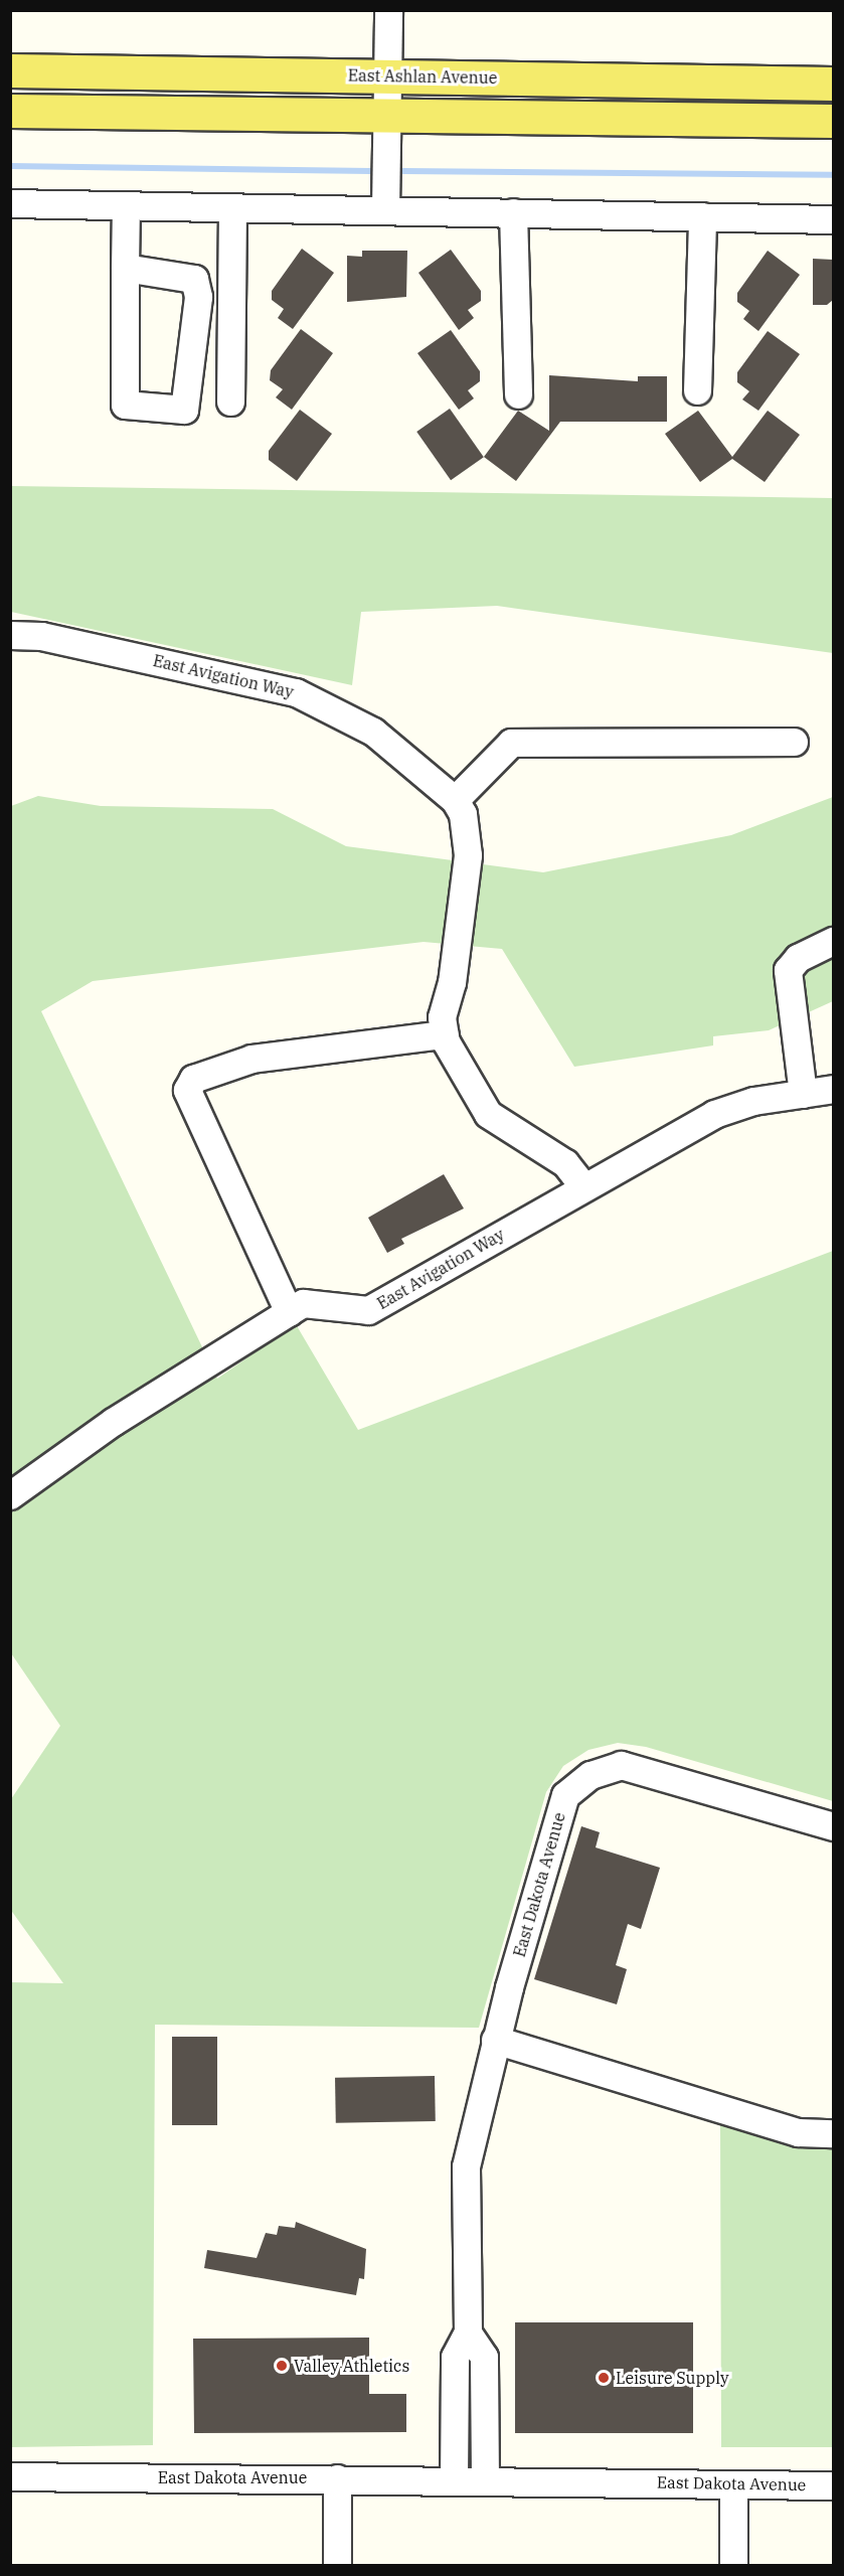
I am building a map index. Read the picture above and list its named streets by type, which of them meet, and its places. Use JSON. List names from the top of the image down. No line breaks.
{"streets":{"main road":["East Ashlan Avenue"],"street":["East Avigation Way","East Dakota Avenue"]},"places":["Valley Athletics","Leisure Supply"]}
